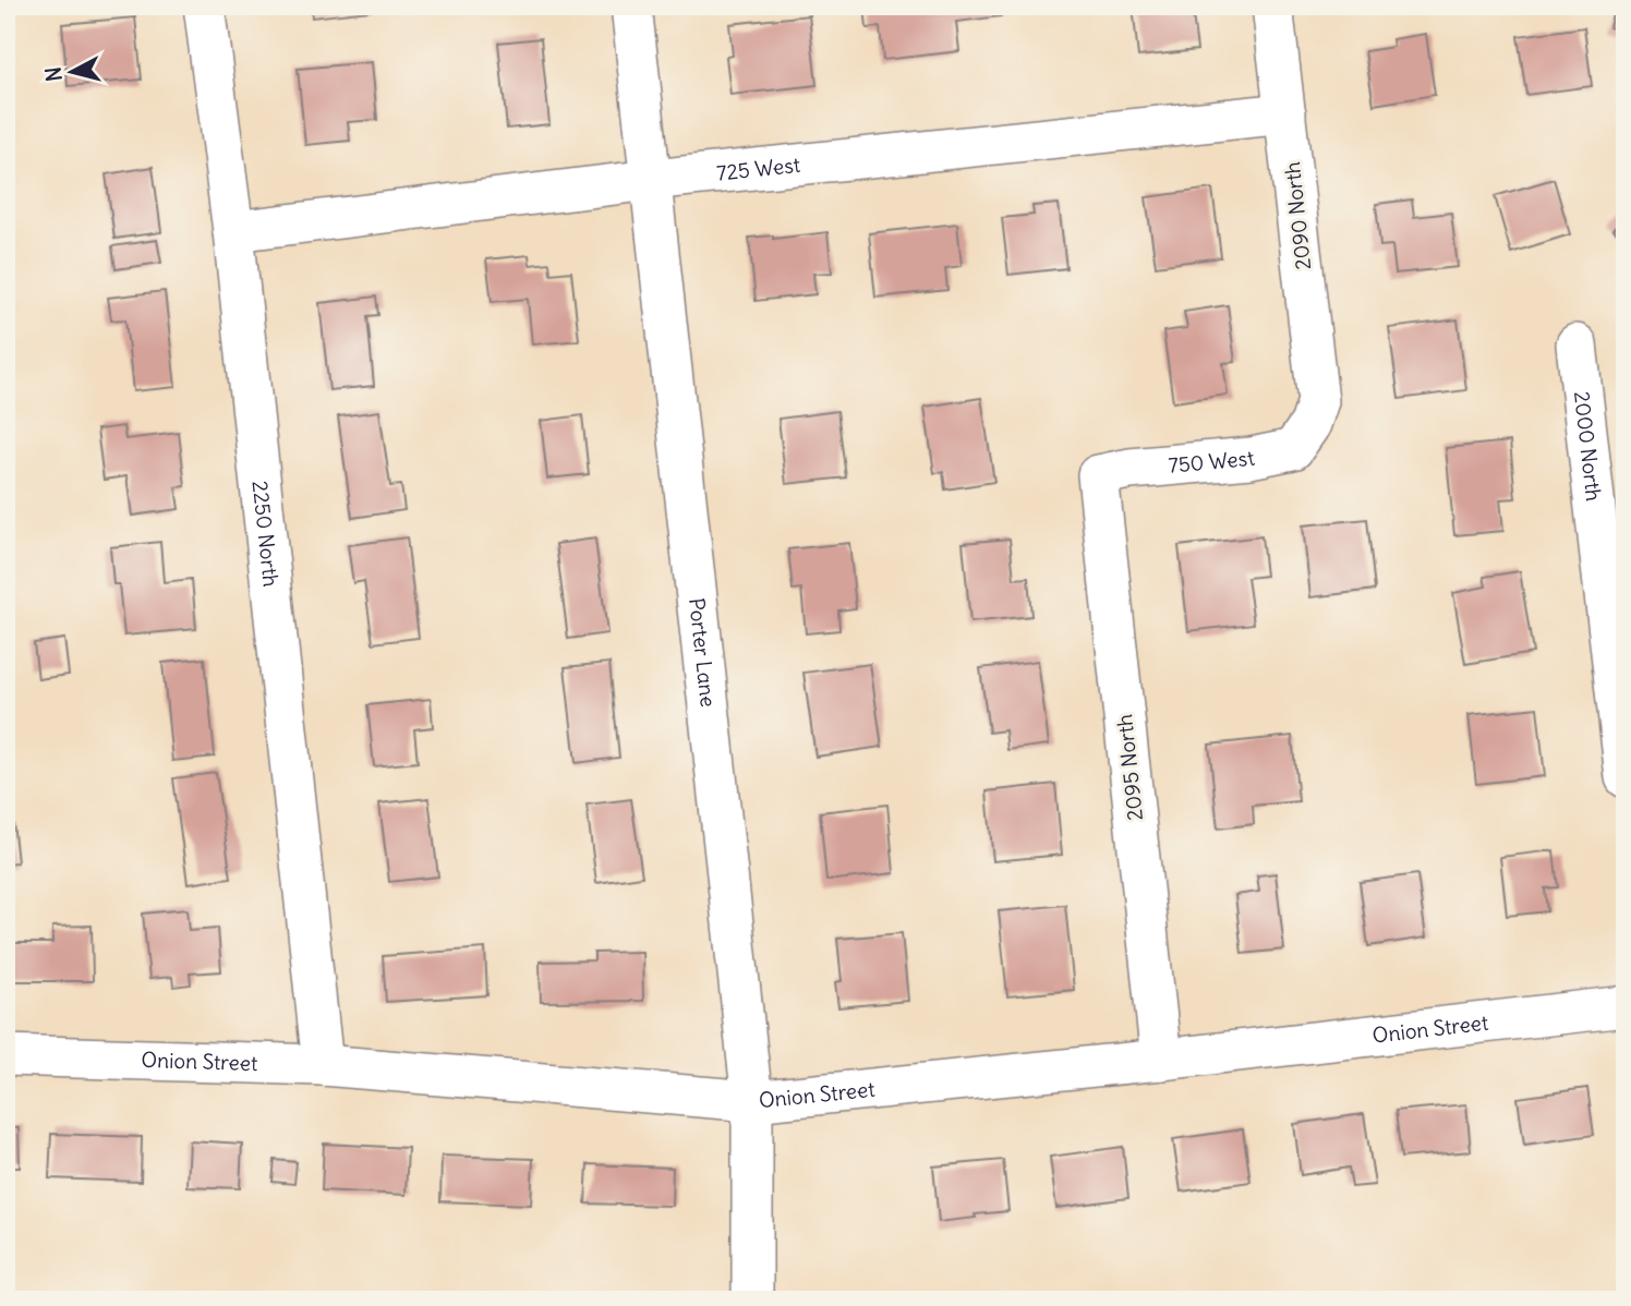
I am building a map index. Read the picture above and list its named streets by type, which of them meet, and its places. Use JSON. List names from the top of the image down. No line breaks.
{"streets":{"street":["725 West","2090 North","2000 North","750 West","2250 North","Porter Lane","2095 North","Onion Street"]},"crossings":[["725 West","2090 North"],["725 West","2250 North"],["725 West","Porter Lane"],["2090 North","750 West"],["750 West","2095 North"],["2250 North","Onion Street"],["Porter Lane","Onion Street"],["2095 North","Onion Street"]],"north":"left"}
